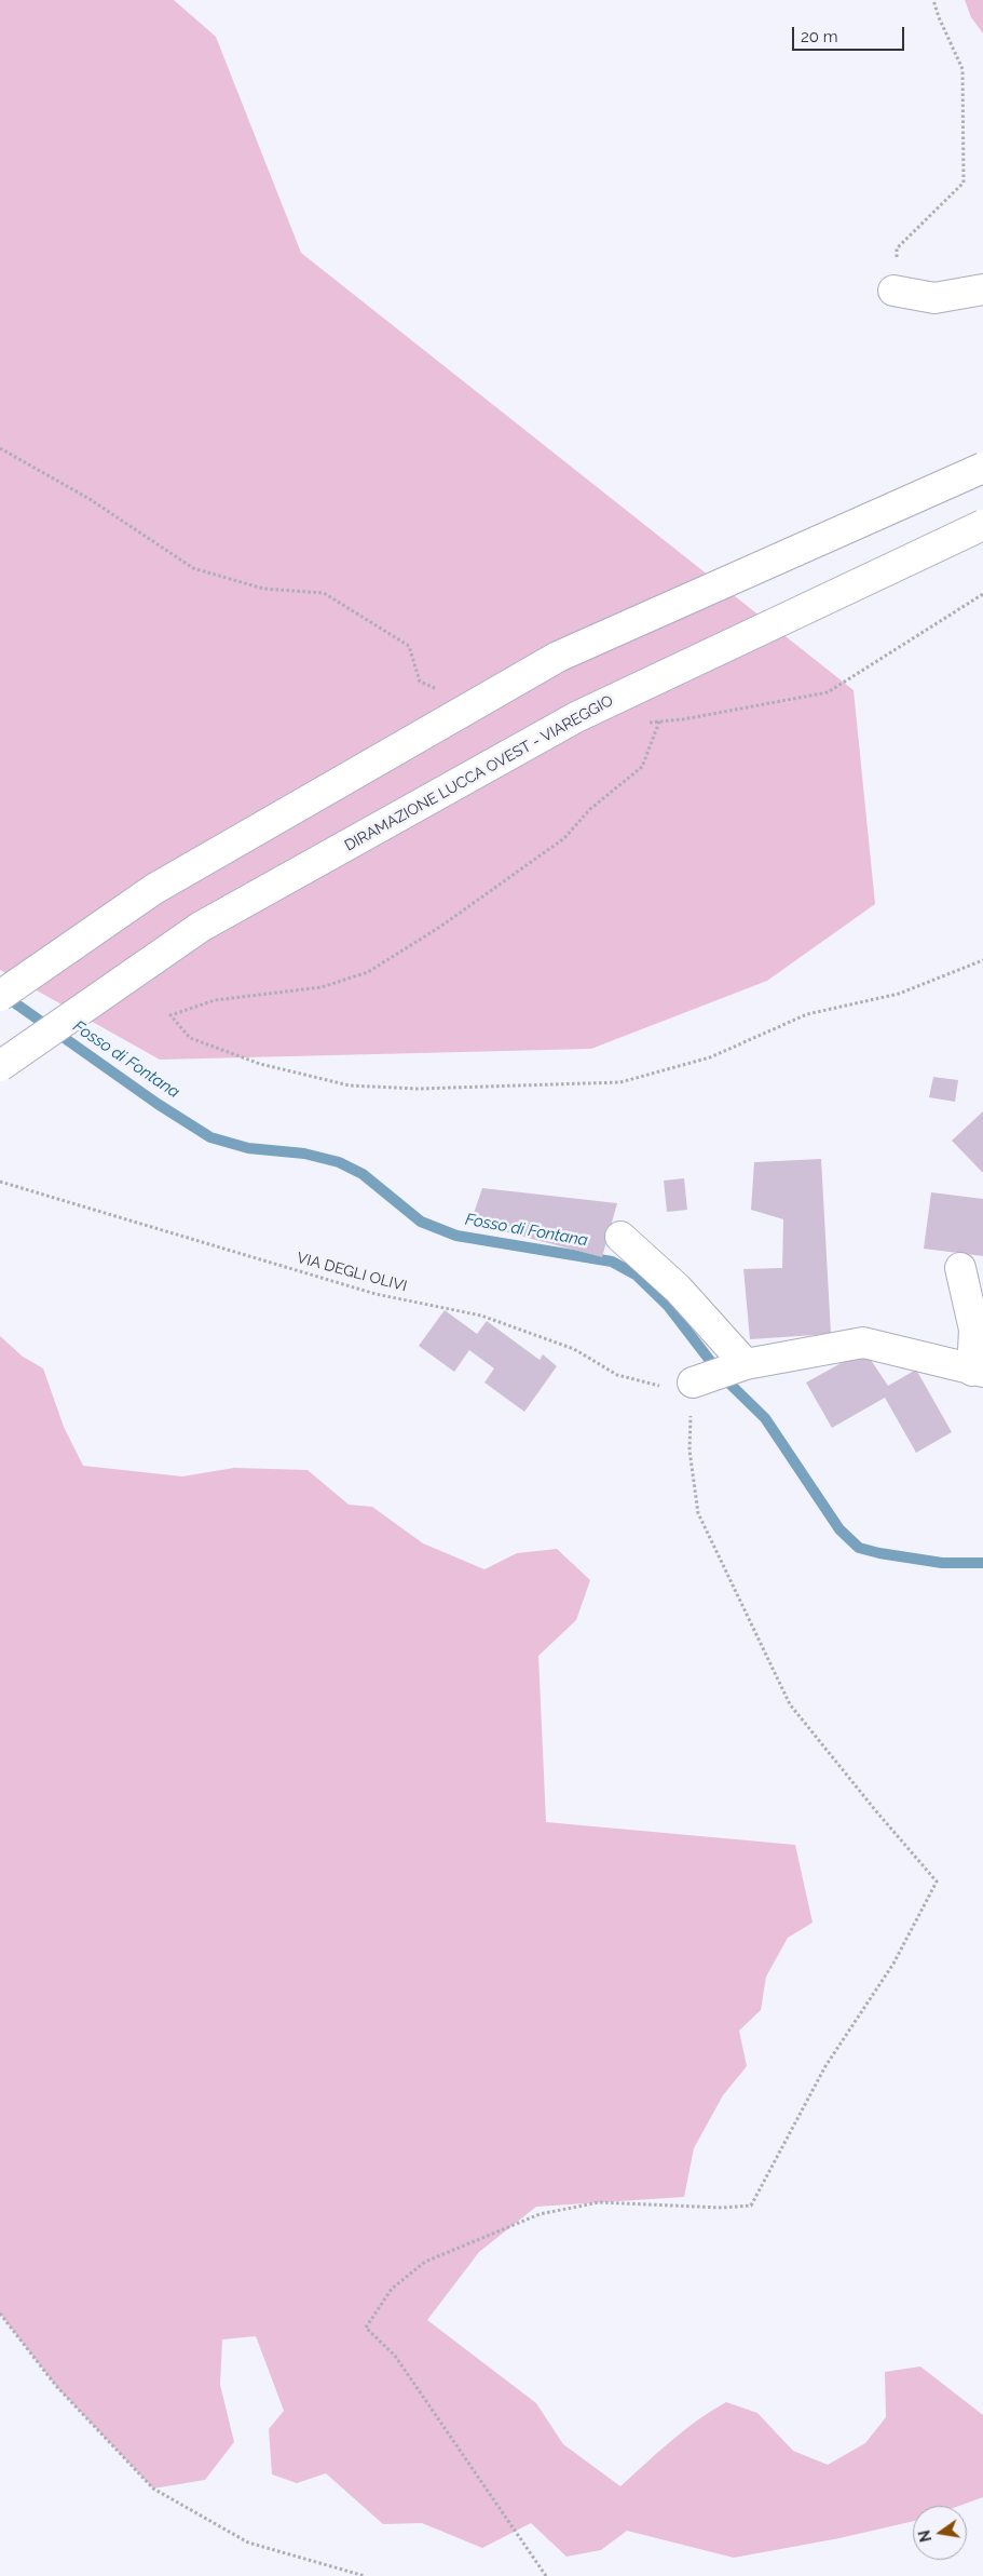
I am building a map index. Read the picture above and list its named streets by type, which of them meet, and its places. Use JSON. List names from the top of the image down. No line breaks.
{"streets":{"main road":["DIRAMAZIONE LUCCA OVEST - VIAREGGIO"],"path":["VIA DEGLI OLIVI"]},"water":["Fosso di Fontana"],"scale_bar":"20 m","north":"left"}
